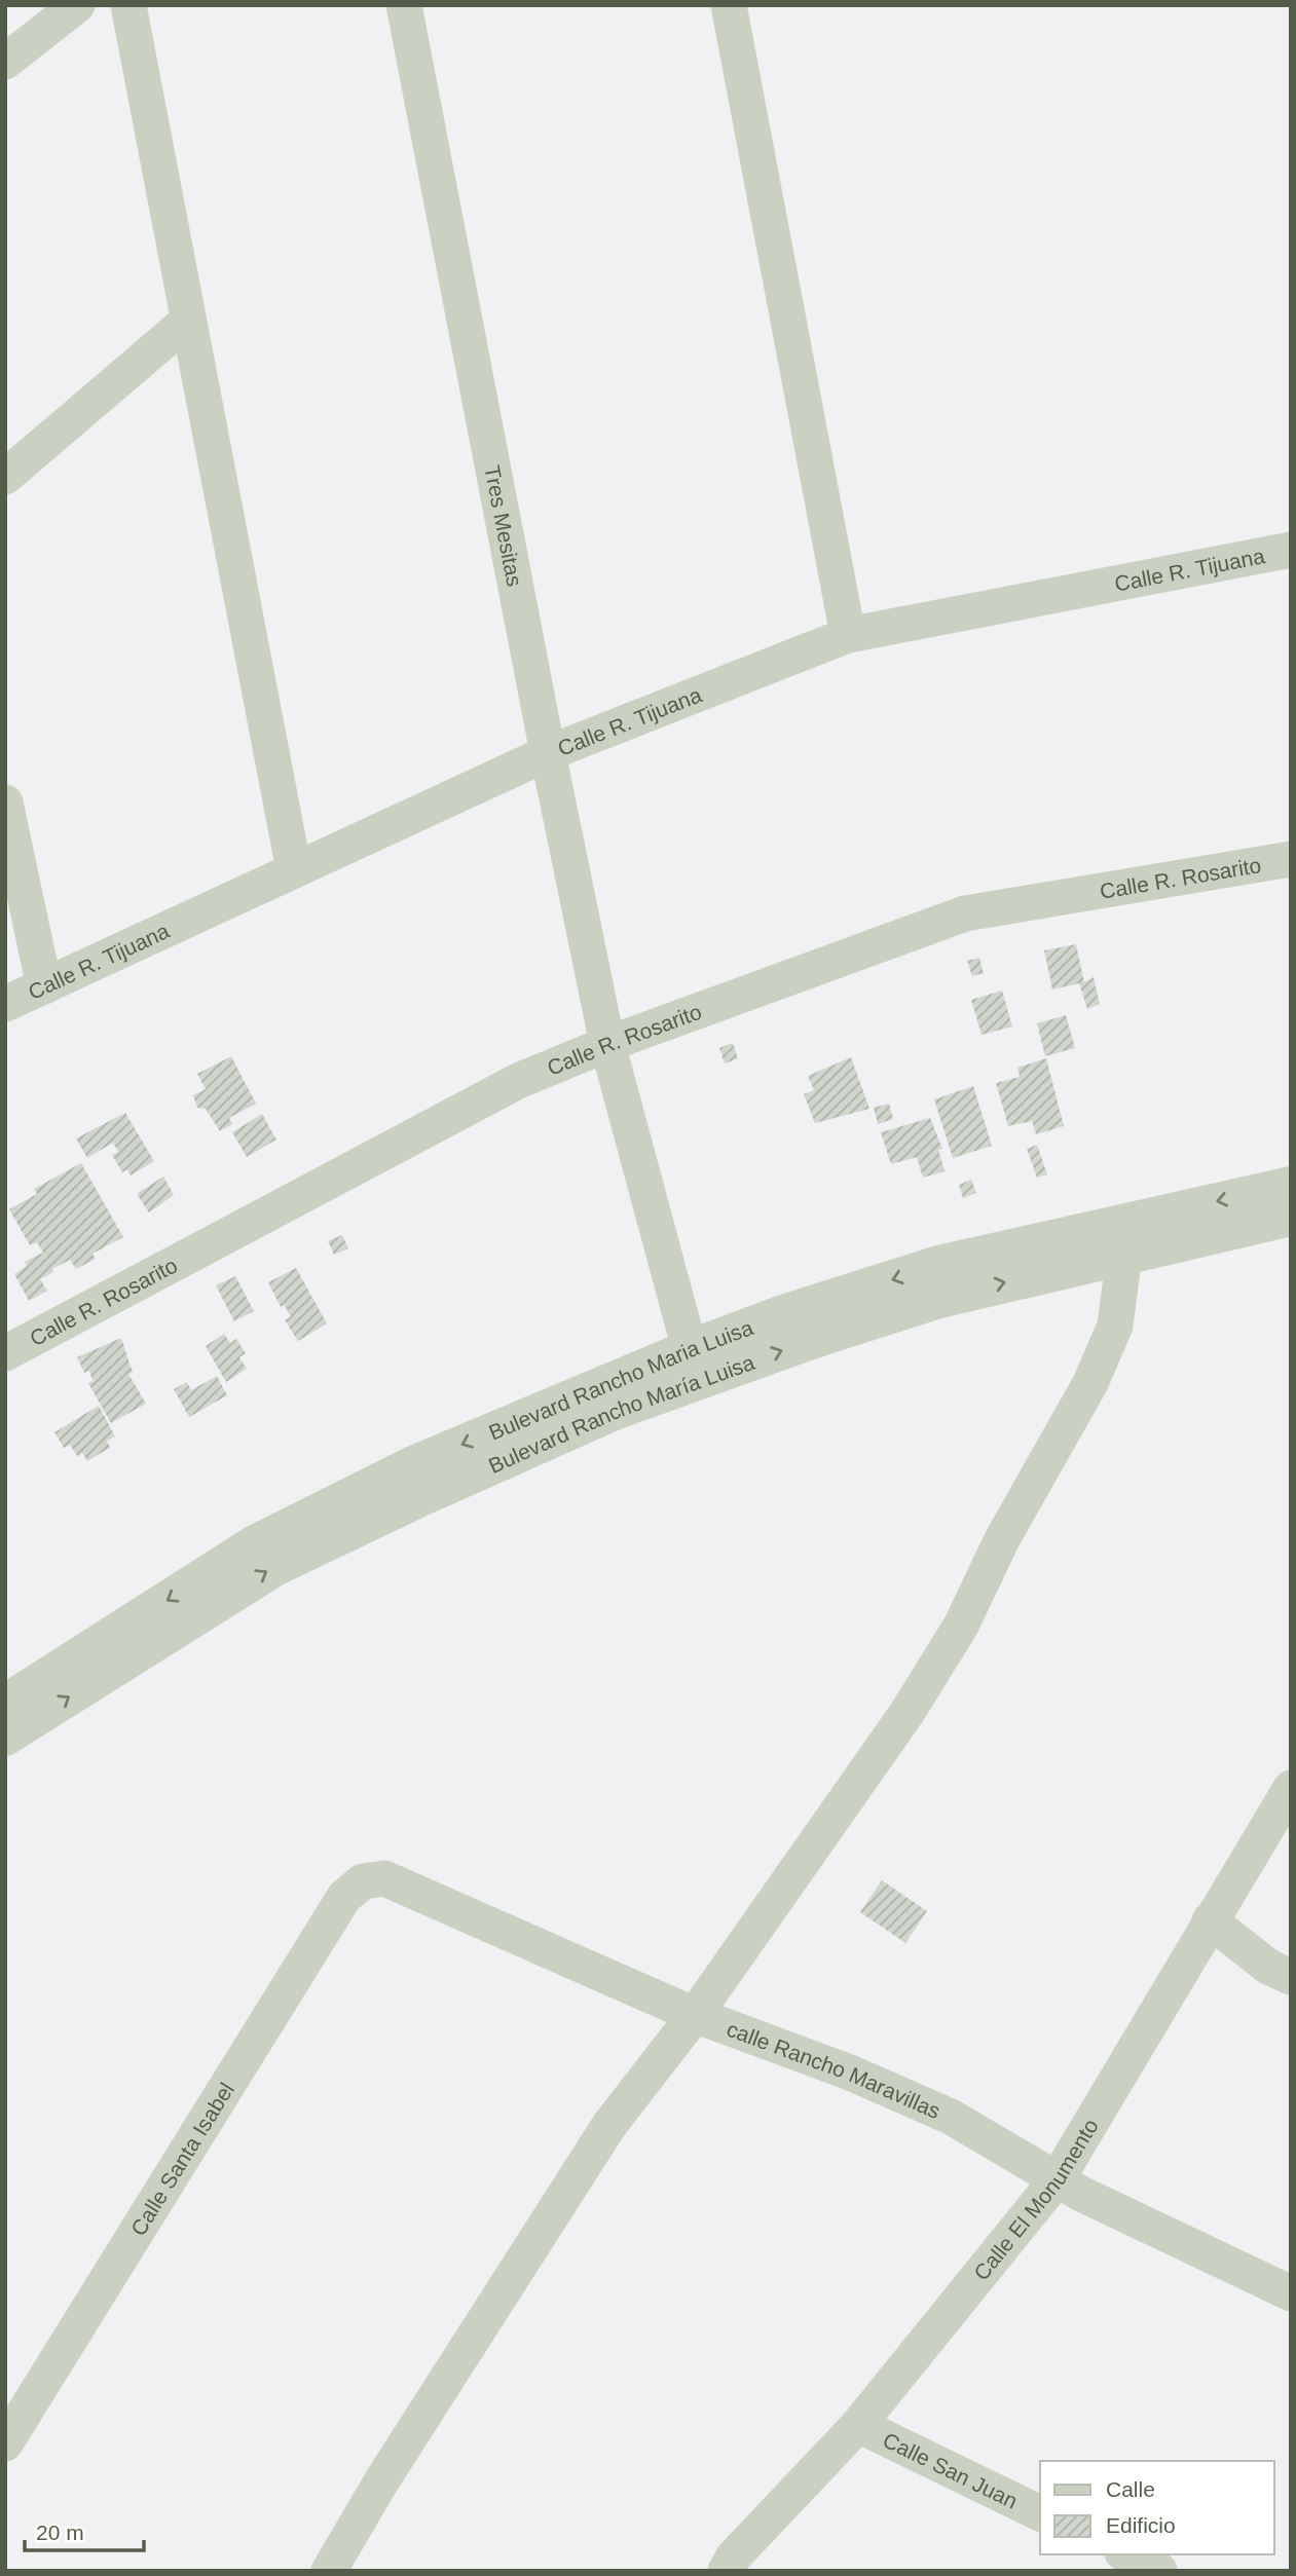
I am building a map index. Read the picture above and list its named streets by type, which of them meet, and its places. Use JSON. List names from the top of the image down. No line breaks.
{"streets":{"street":["Tres Mesitas","Calle R. Tijuana","Calle R. Rosarito","Bulevard Rancho Maria Luisa","Bulevard Rancho María Luisa","calle Rancho Maravillas","Calle Santa Isabel","Calle El Monumento","Calle San Juan"]},"crossings":[["Tres Mesitas","Calle R. Tijuana"],["Tres Mesitas","Calle R. Rosarito"],["Tres Mesitas","Bulevard Rancho Maria Luisa"],["calle Rancho Maravillas","Calle Santa Isabel"],["calle Rancho Maravillas","Calle El Monumento"],["Calle El Monumento","Calle San Juan"]],"one_way":["Bulevard Rancho Maria Luisa","Bulevard Rancho María Luisa"],"legend":["Calle","Edificio"],"scale_bar":"20 m"}
